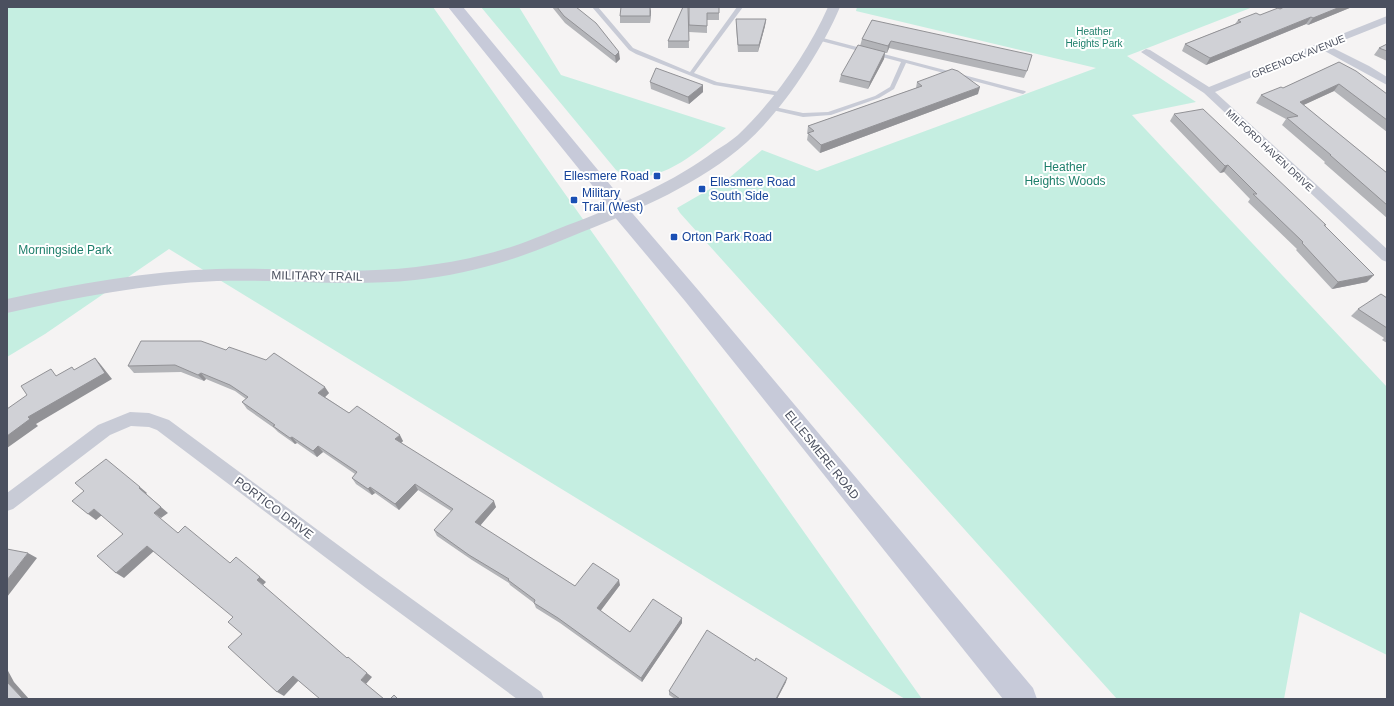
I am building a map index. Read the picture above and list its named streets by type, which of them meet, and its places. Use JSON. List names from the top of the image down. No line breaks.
{"streets":{"main road":["ELLESMERE ROAD"],"street":["GREENOCK AVENUE","MILFORD HAVEN DRIVE","MILITARY TRAIL","PORTICO DRIVE"]},"crossings":[["GREENOCK AVENUE","MILFORD HAVEN DRIVE"],["MILITARY TRAIL","ELLESMERE ROAD"]],"parks":["Heather Heights Park","Heather Heights Woods","Morningside Park"],"places":{"transit":["Ellesmere Road","Ellesmere Road South Side","Military Trail (West)","Orton Park Road"]}}
